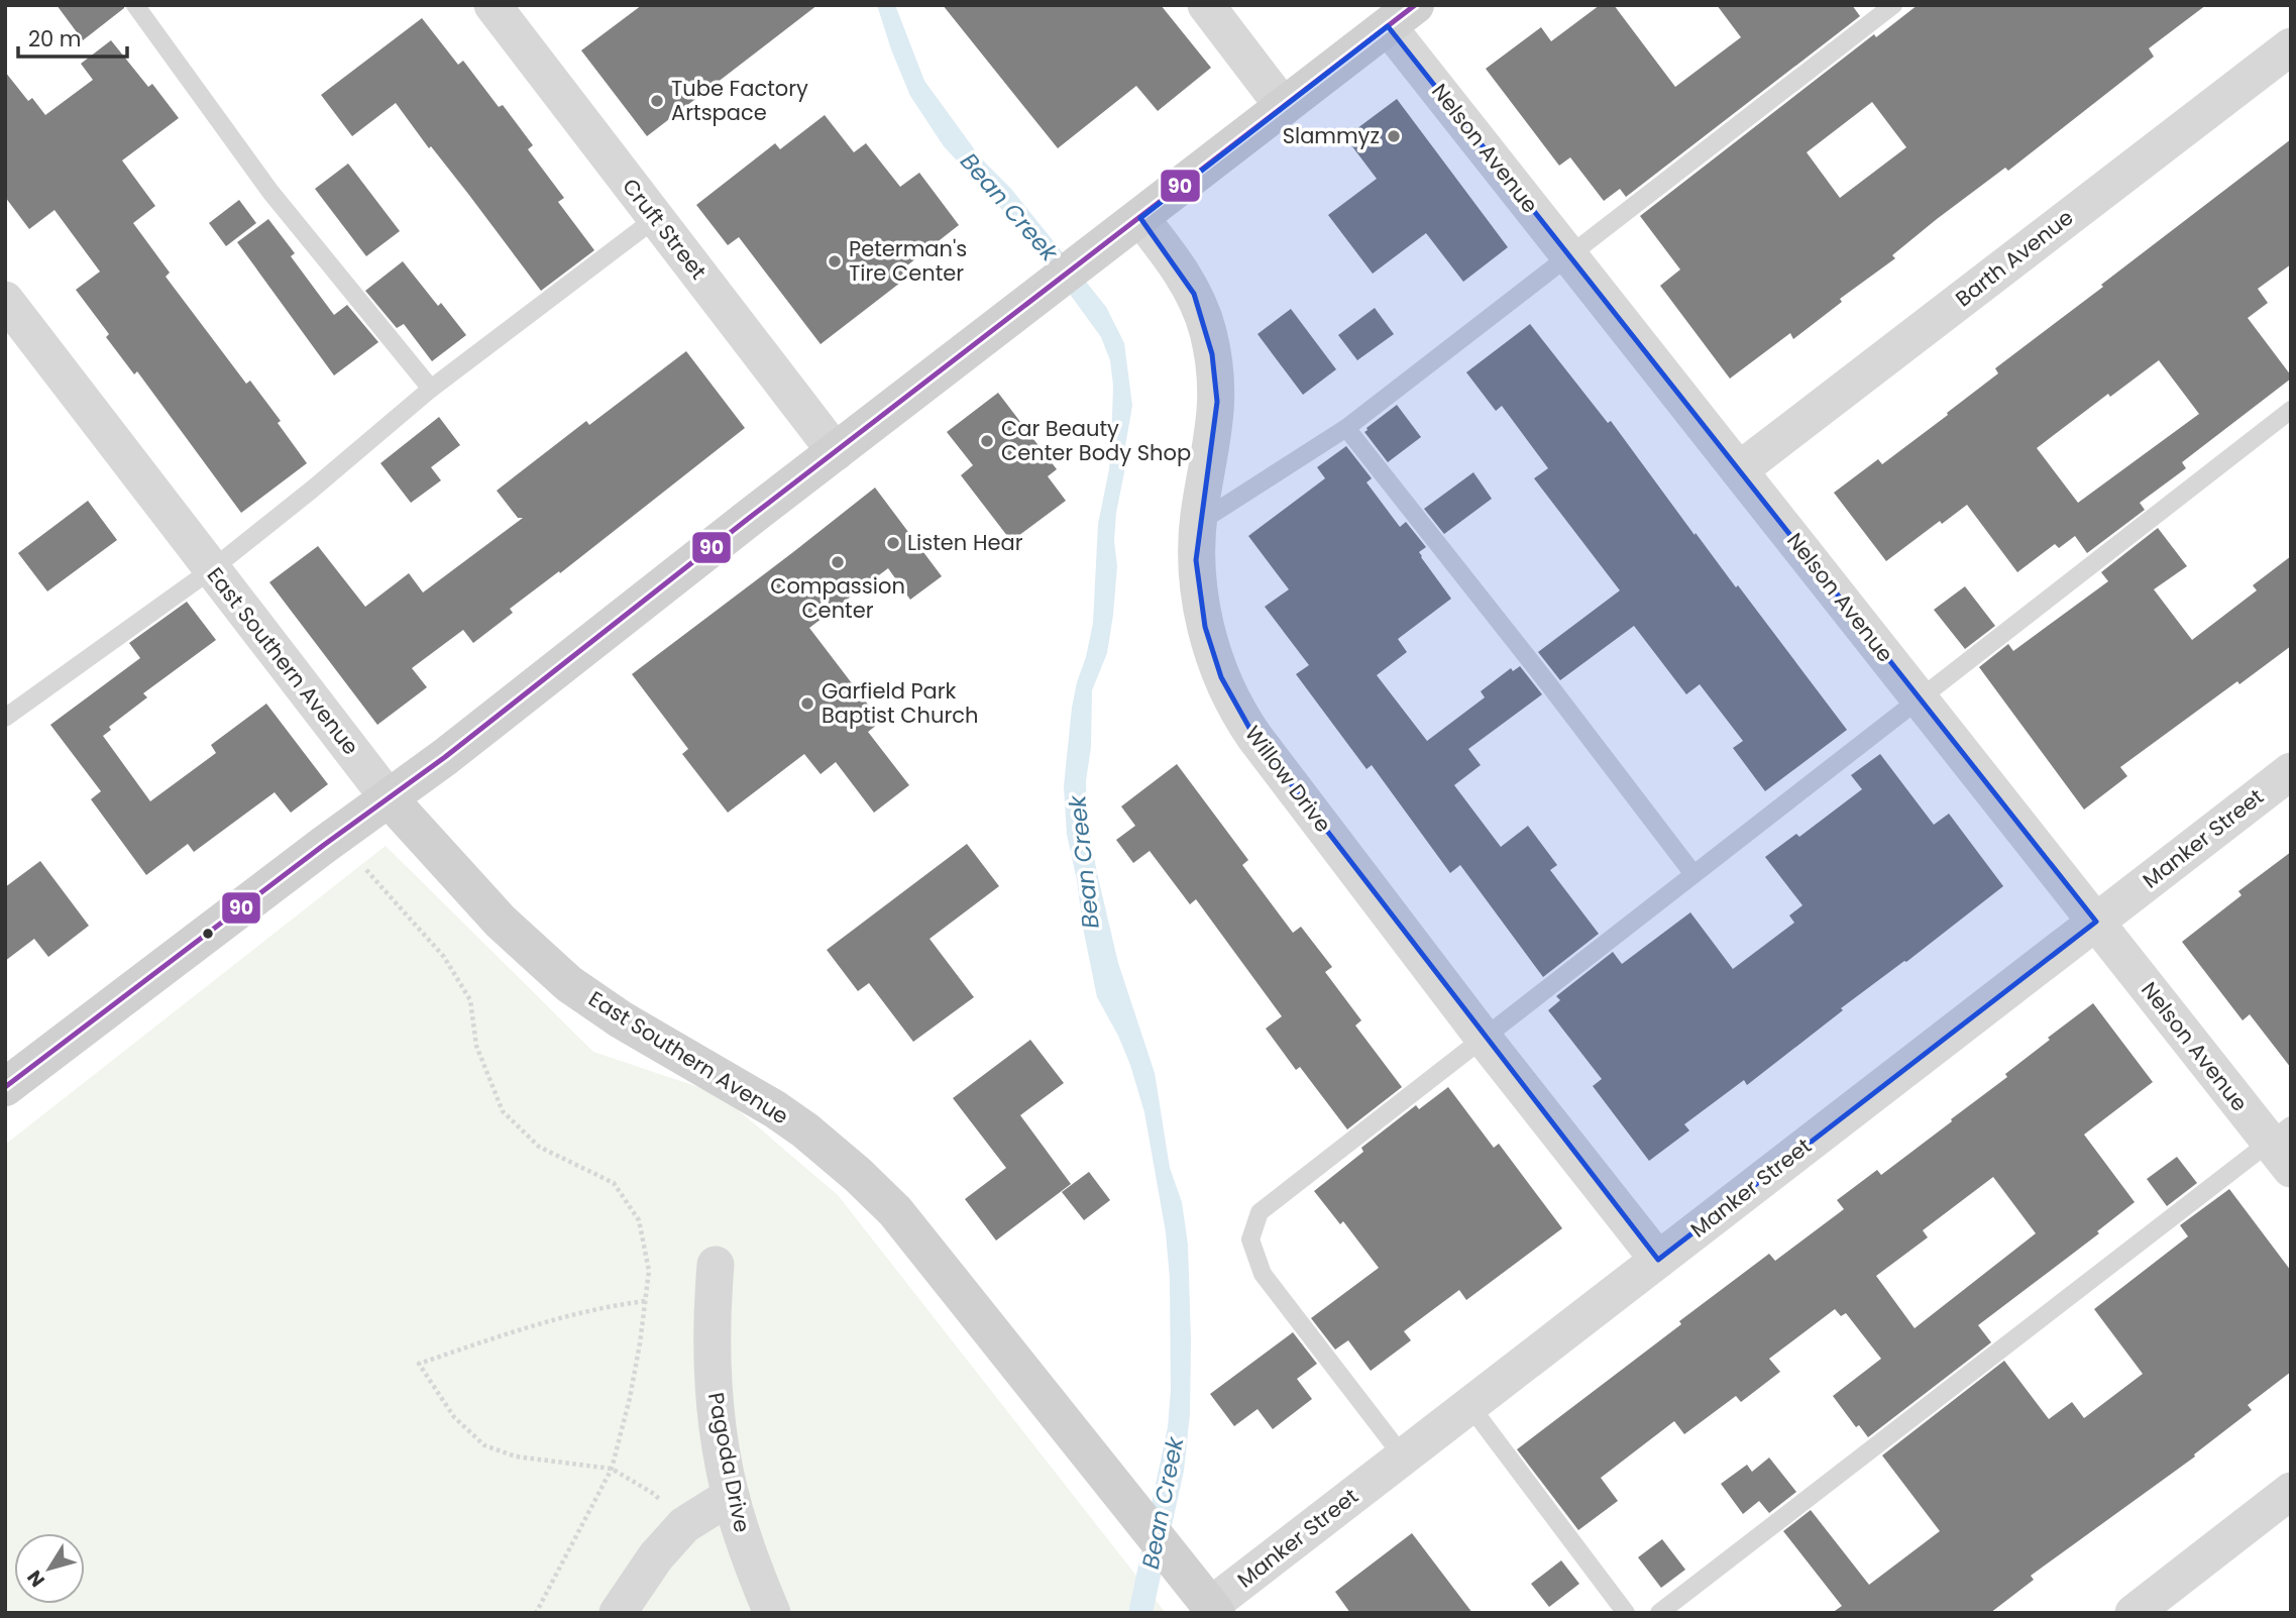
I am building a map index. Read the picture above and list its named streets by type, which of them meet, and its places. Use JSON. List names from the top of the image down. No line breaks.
{"streets":{"main road":["East Southern Avenue"],"street":["Nelson Avenue","Cruft Street","Barth Avenue","Willow Drive","Manker Street","Pagoda Drive"]},"crossings":[["Nelson Avenue","Barth Avenue"],["Nelson Avenue","Manker Street"],["East Southern Avenue","Manker Street"],["Willow Drive","Manker Street"]],"water":["Bean Creek"],"places":["Tube Factory Artspace","Slammyz","Peterman's Tire Center","Car Beauty Center Body Shop","Listen Hear","Compassion Center","Garfield Park Baptist Church"],"lines":["transit line 90"],"scale_bar":"20 m","north":"bottom left"}
